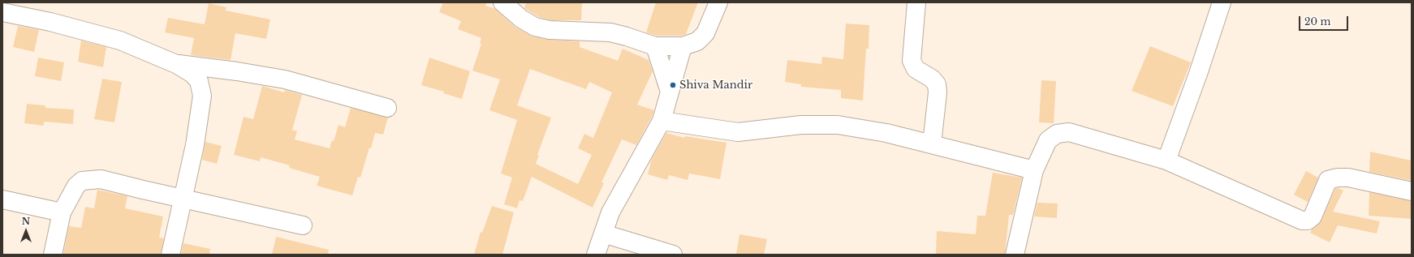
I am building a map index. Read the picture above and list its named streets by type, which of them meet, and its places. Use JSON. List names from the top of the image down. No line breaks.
{"places":["Shiva Mandir"],"scale_bar":"20 m","north":"top"}
